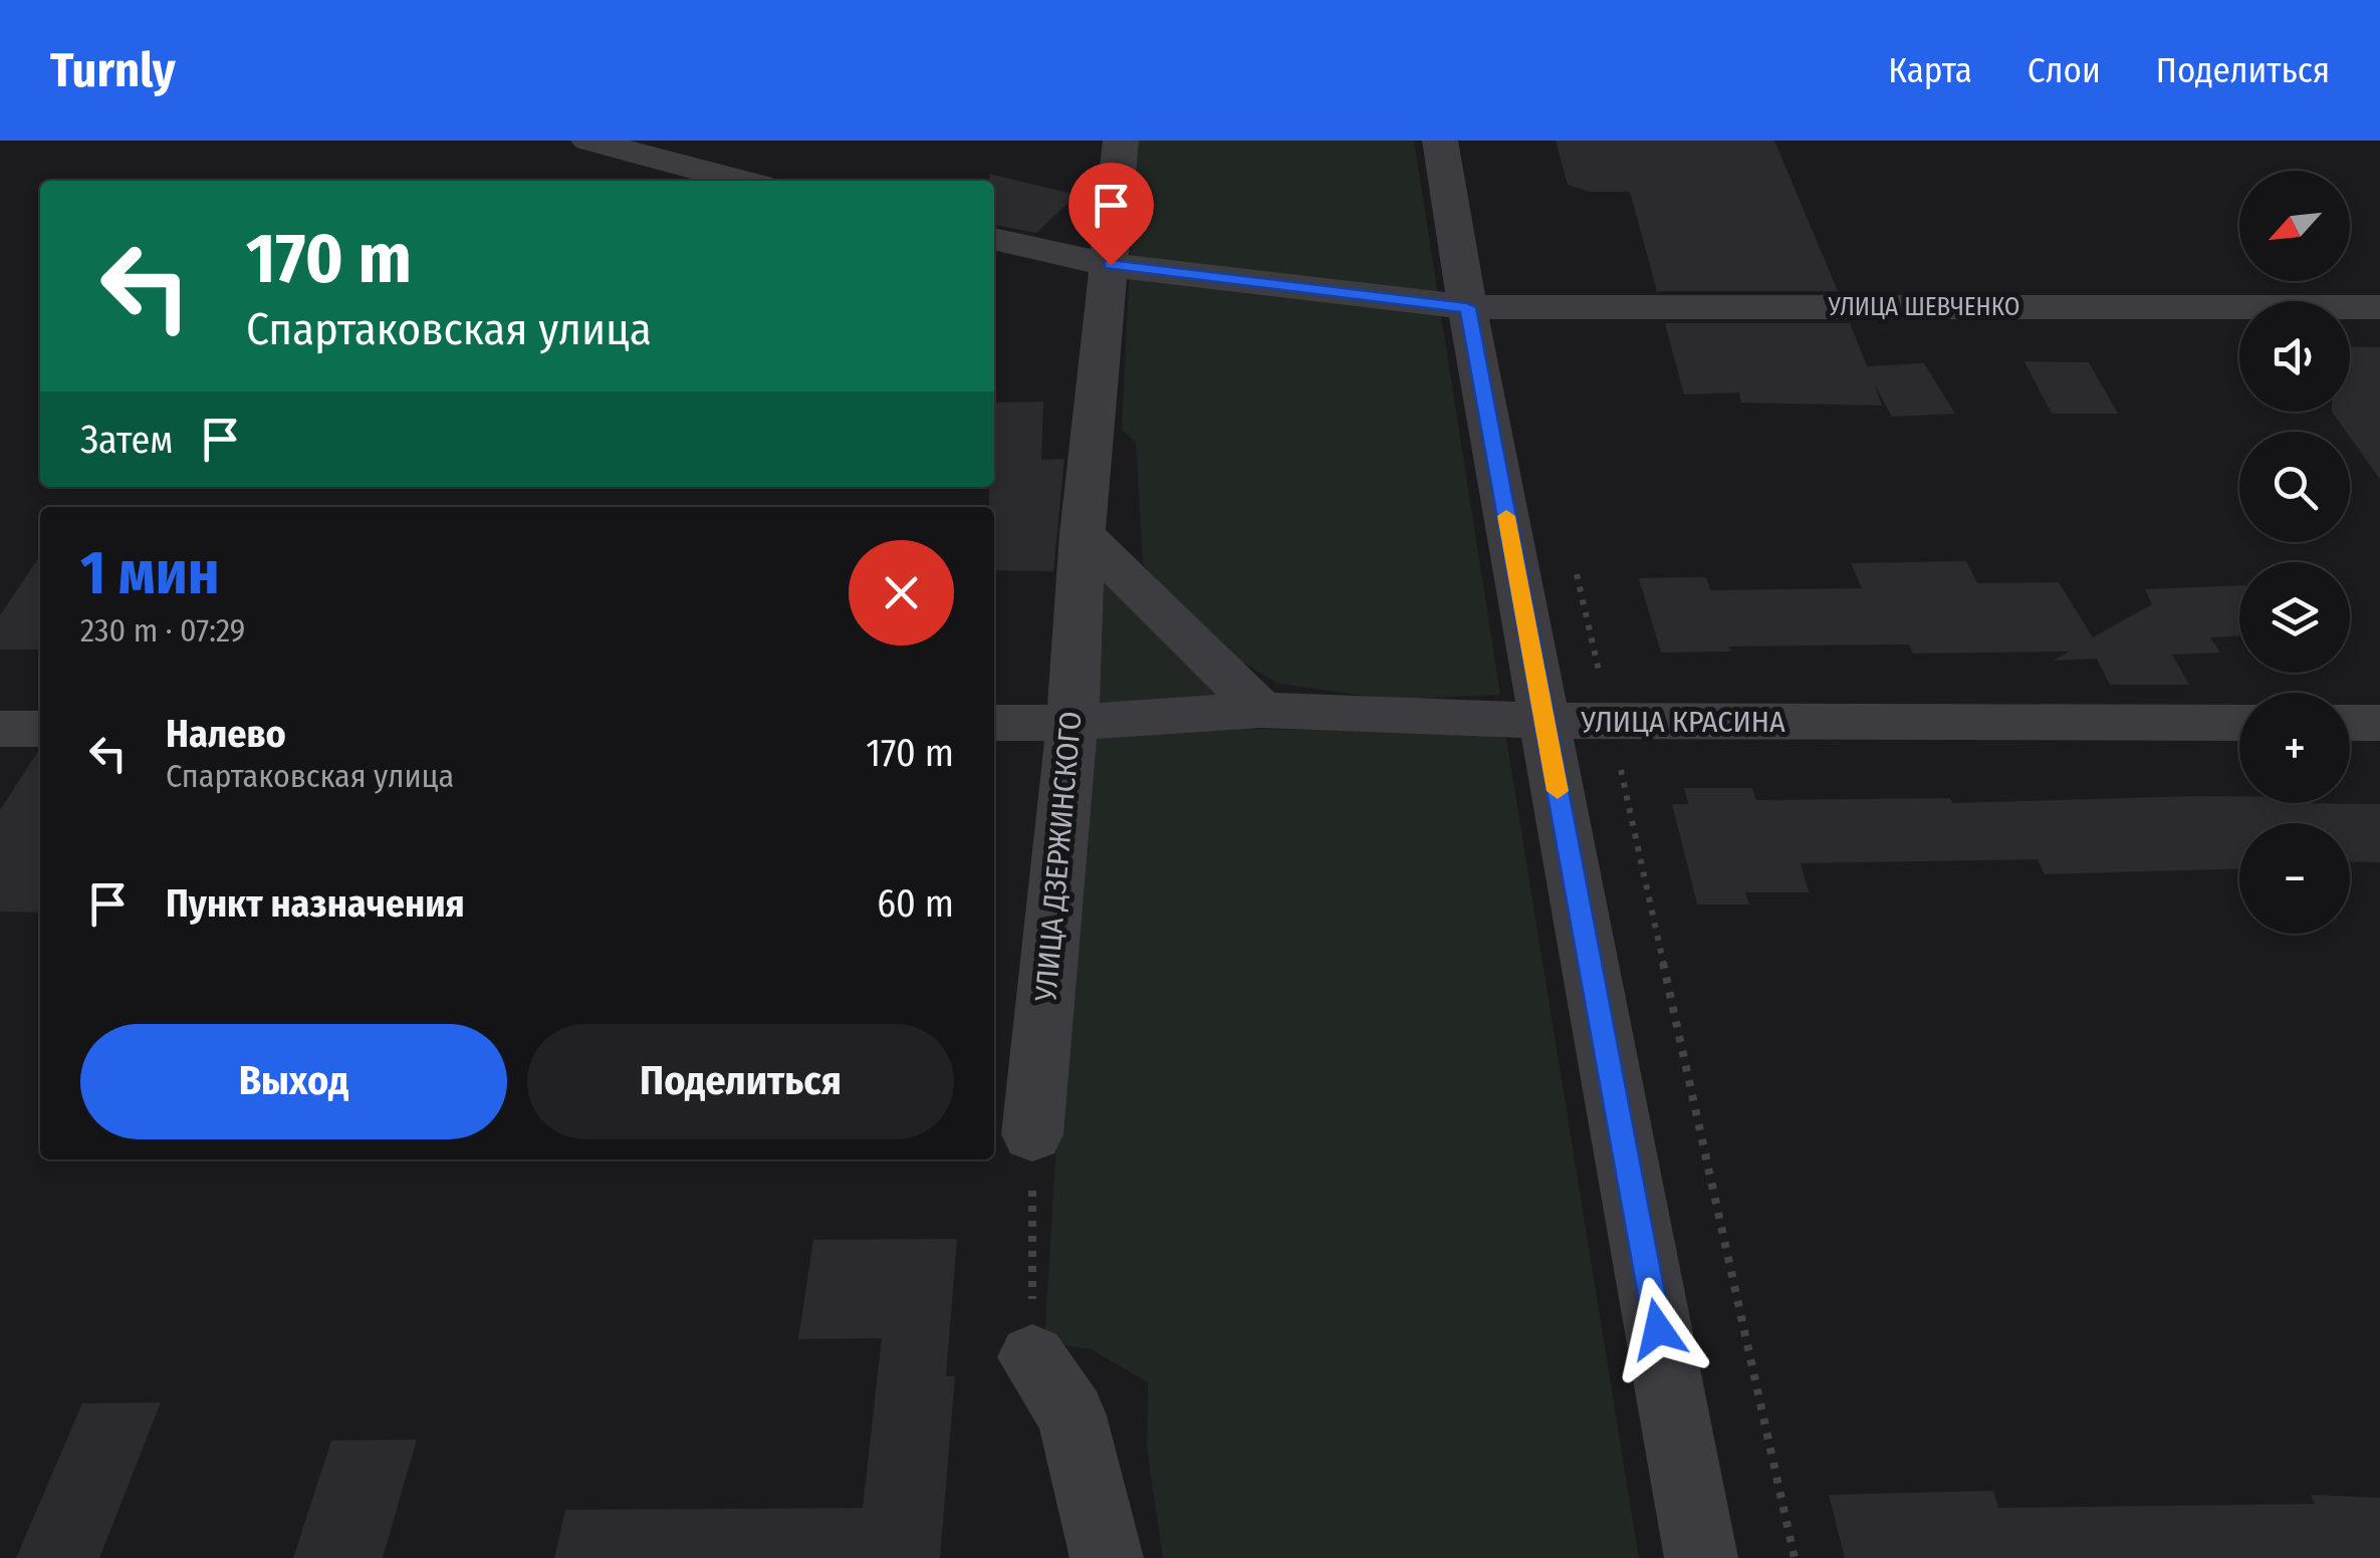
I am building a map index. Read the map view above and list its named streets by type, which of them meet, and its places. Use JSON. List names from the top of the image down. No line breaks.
{"streets":{"street":["УЛИЦА ШЕВЧЕНКО","УЛИЦА КРАСИНА","УЛИЦА ДЗЕРЖИНСКОГО"]},"crossings":[["УЛИЦА ШЕВЧЕНКО","УЛИЦА ДЗЕРЖИНСКОГО"],["УЛИЦА КРАСИНА","УЛИЦА ДЗЕРЖИНСКОГО"]],"north":"bottom left","page":{"header":"Turnly","nav":["Карта","Слои","Поделиться"],"map_buttons":["+","−"],"turn":["170 m","Спартаковская улица"],"then":"Затем","heading":["1 мин","230 m · 07:29"],"list":[{"name":"Налево","note":"Спартаковская улица","value":"170 m"},{"name":"Пункт назначения","value":"60 m"}],"buttons":["Выход","Поделиться"]}}
